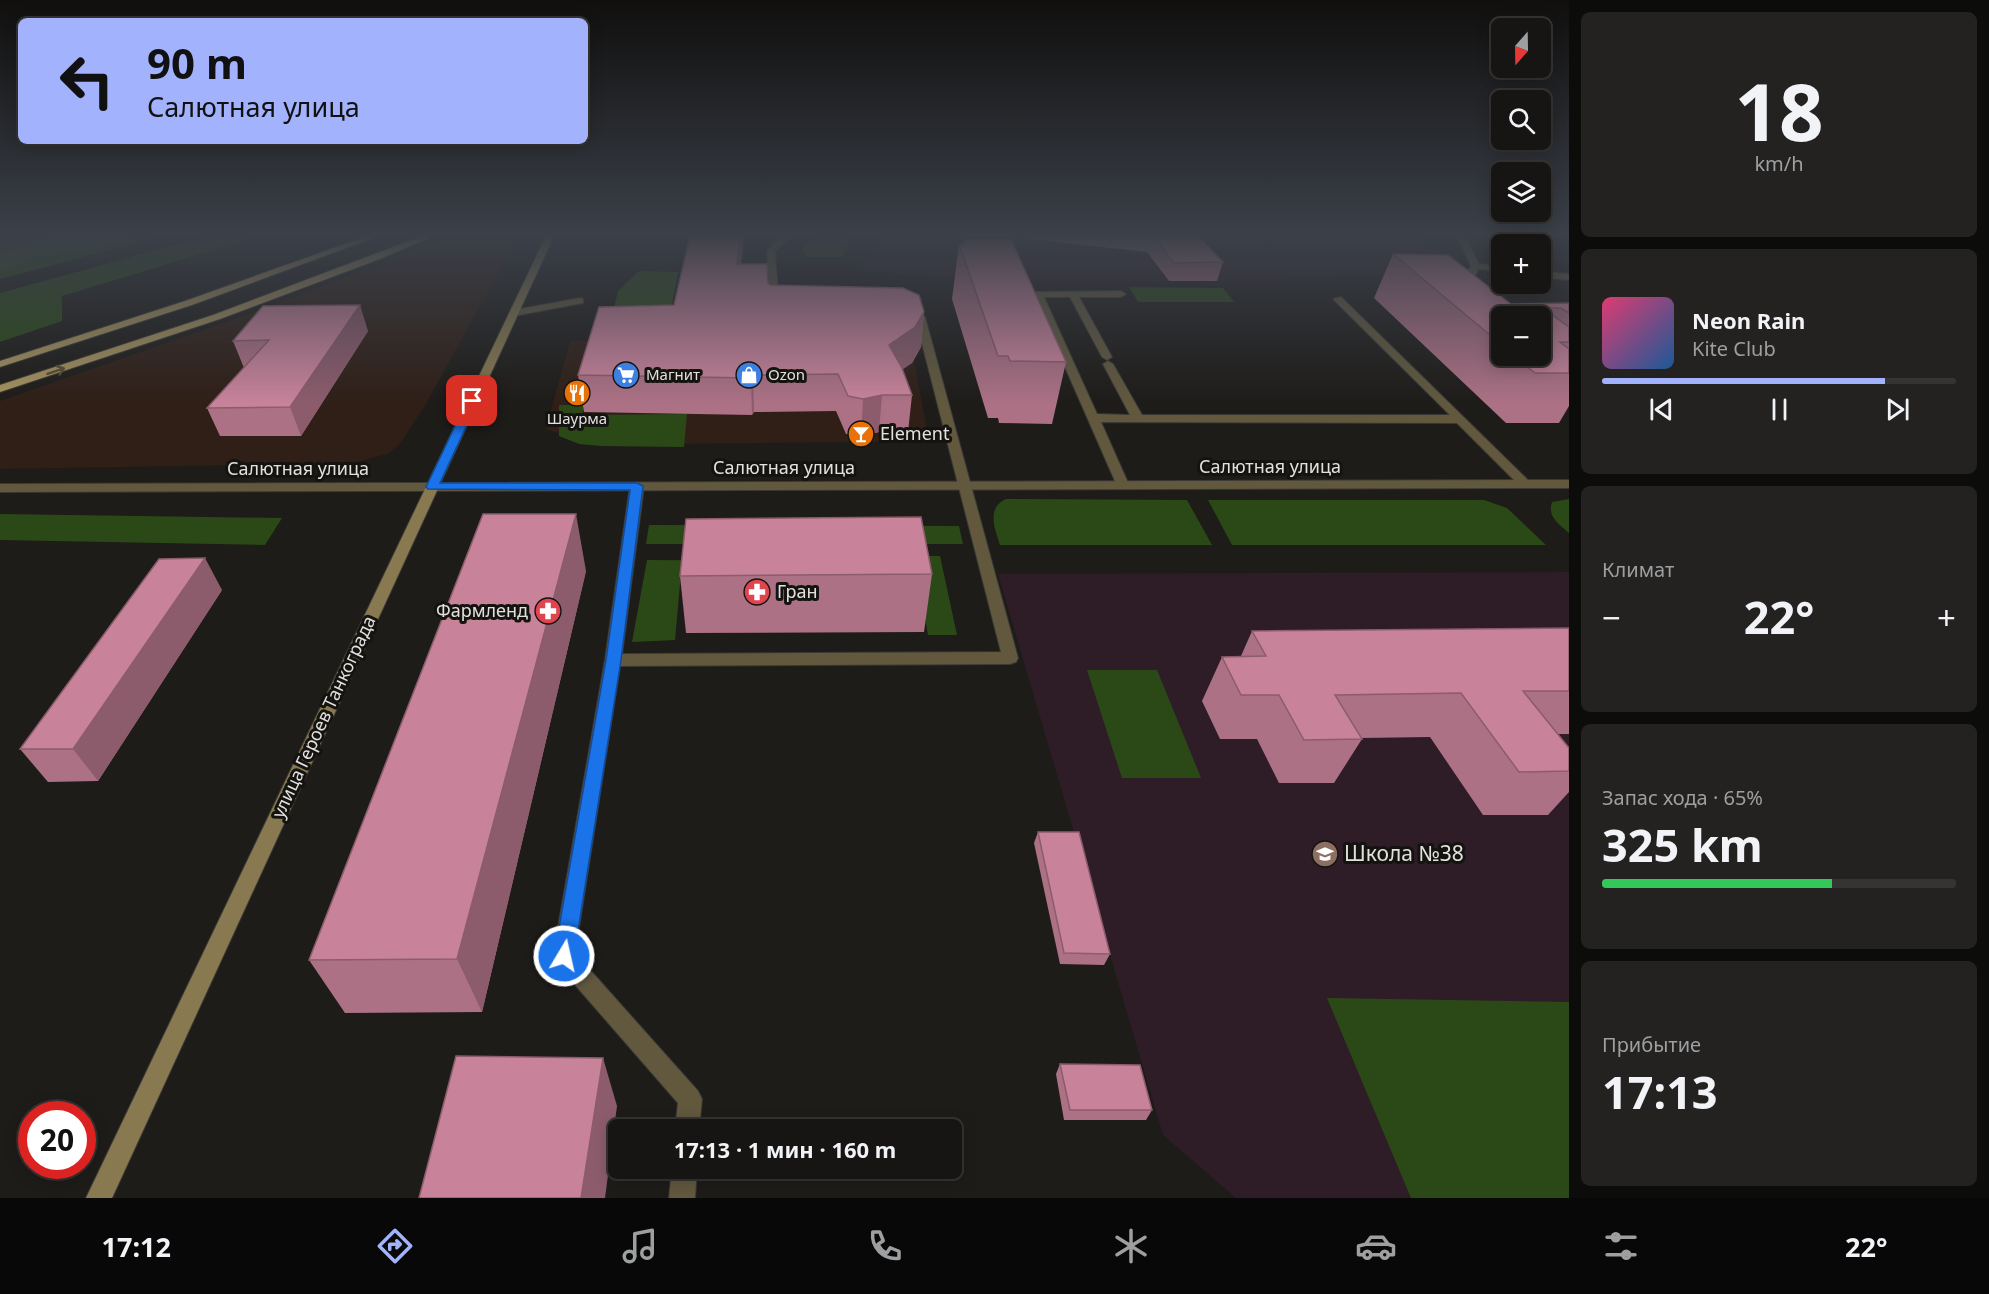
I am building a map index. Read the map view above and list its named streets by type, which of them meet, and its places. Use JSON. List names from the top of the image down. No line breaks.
{"streets":{"main road":["улица Героев Танкограда"],"street":["Салютная улица"]},"crossings":[["Салютная улица","улица Героев Танкограда"]],"places":{"supermarket":["Магнит"],"shop":["Ozon"],"restaurant":["Шаурма"],"bar":["Element"],"pharmacy":["Гран","Фармленд"],"school or university":["Школа №38"]},"north":"bottom","page":{"tile":[["18","km/h"],"Климат",["Запас хода · 65%","325 km"],["Прибытие","17:13"]],"map_buttons":["+","−"],"turn":["90 m","Салютная улица"],"song":["Neon Rain","Kite Club"],"heat":["−","22°","+"],"limit":"20","trip":"17:13 · 1 мин · 160 m","tabs":["17:12","22°"]}}
